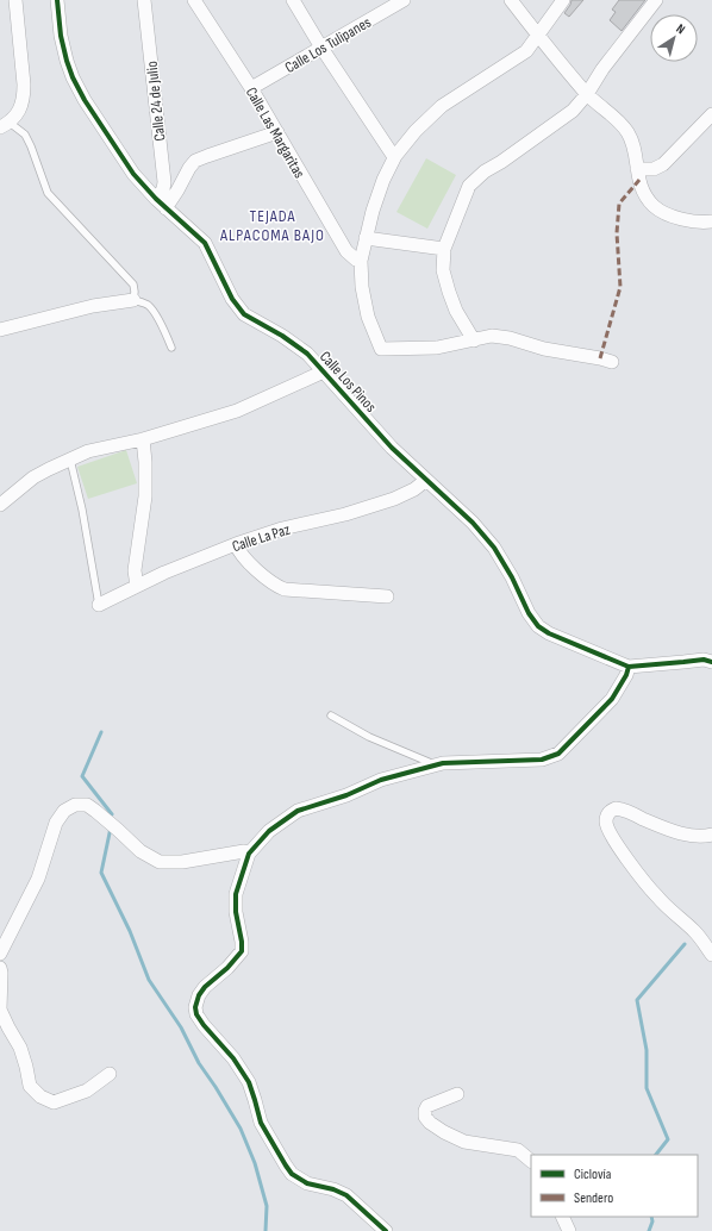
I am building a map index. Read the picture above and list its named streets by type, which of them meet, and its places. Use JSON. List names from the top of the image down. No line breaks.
{"streets":{"street":["Calle Los Tulipanes","Calle 24 de Julio","Calle Las Margaritas","Calle Los Pinos","Calle La Paz"]},"crossings":[["Calle Los Tulipanes","Calle Las Margaritas"],["Calle 24 de Julio","Calle Los Pinos"],["Calle Los Pinos","Calle La Paz"]],"districts":["TEJADA ALPACOMA BAJO"],"legend":["Ciclovía","Sendero"],"north":"top right"}
